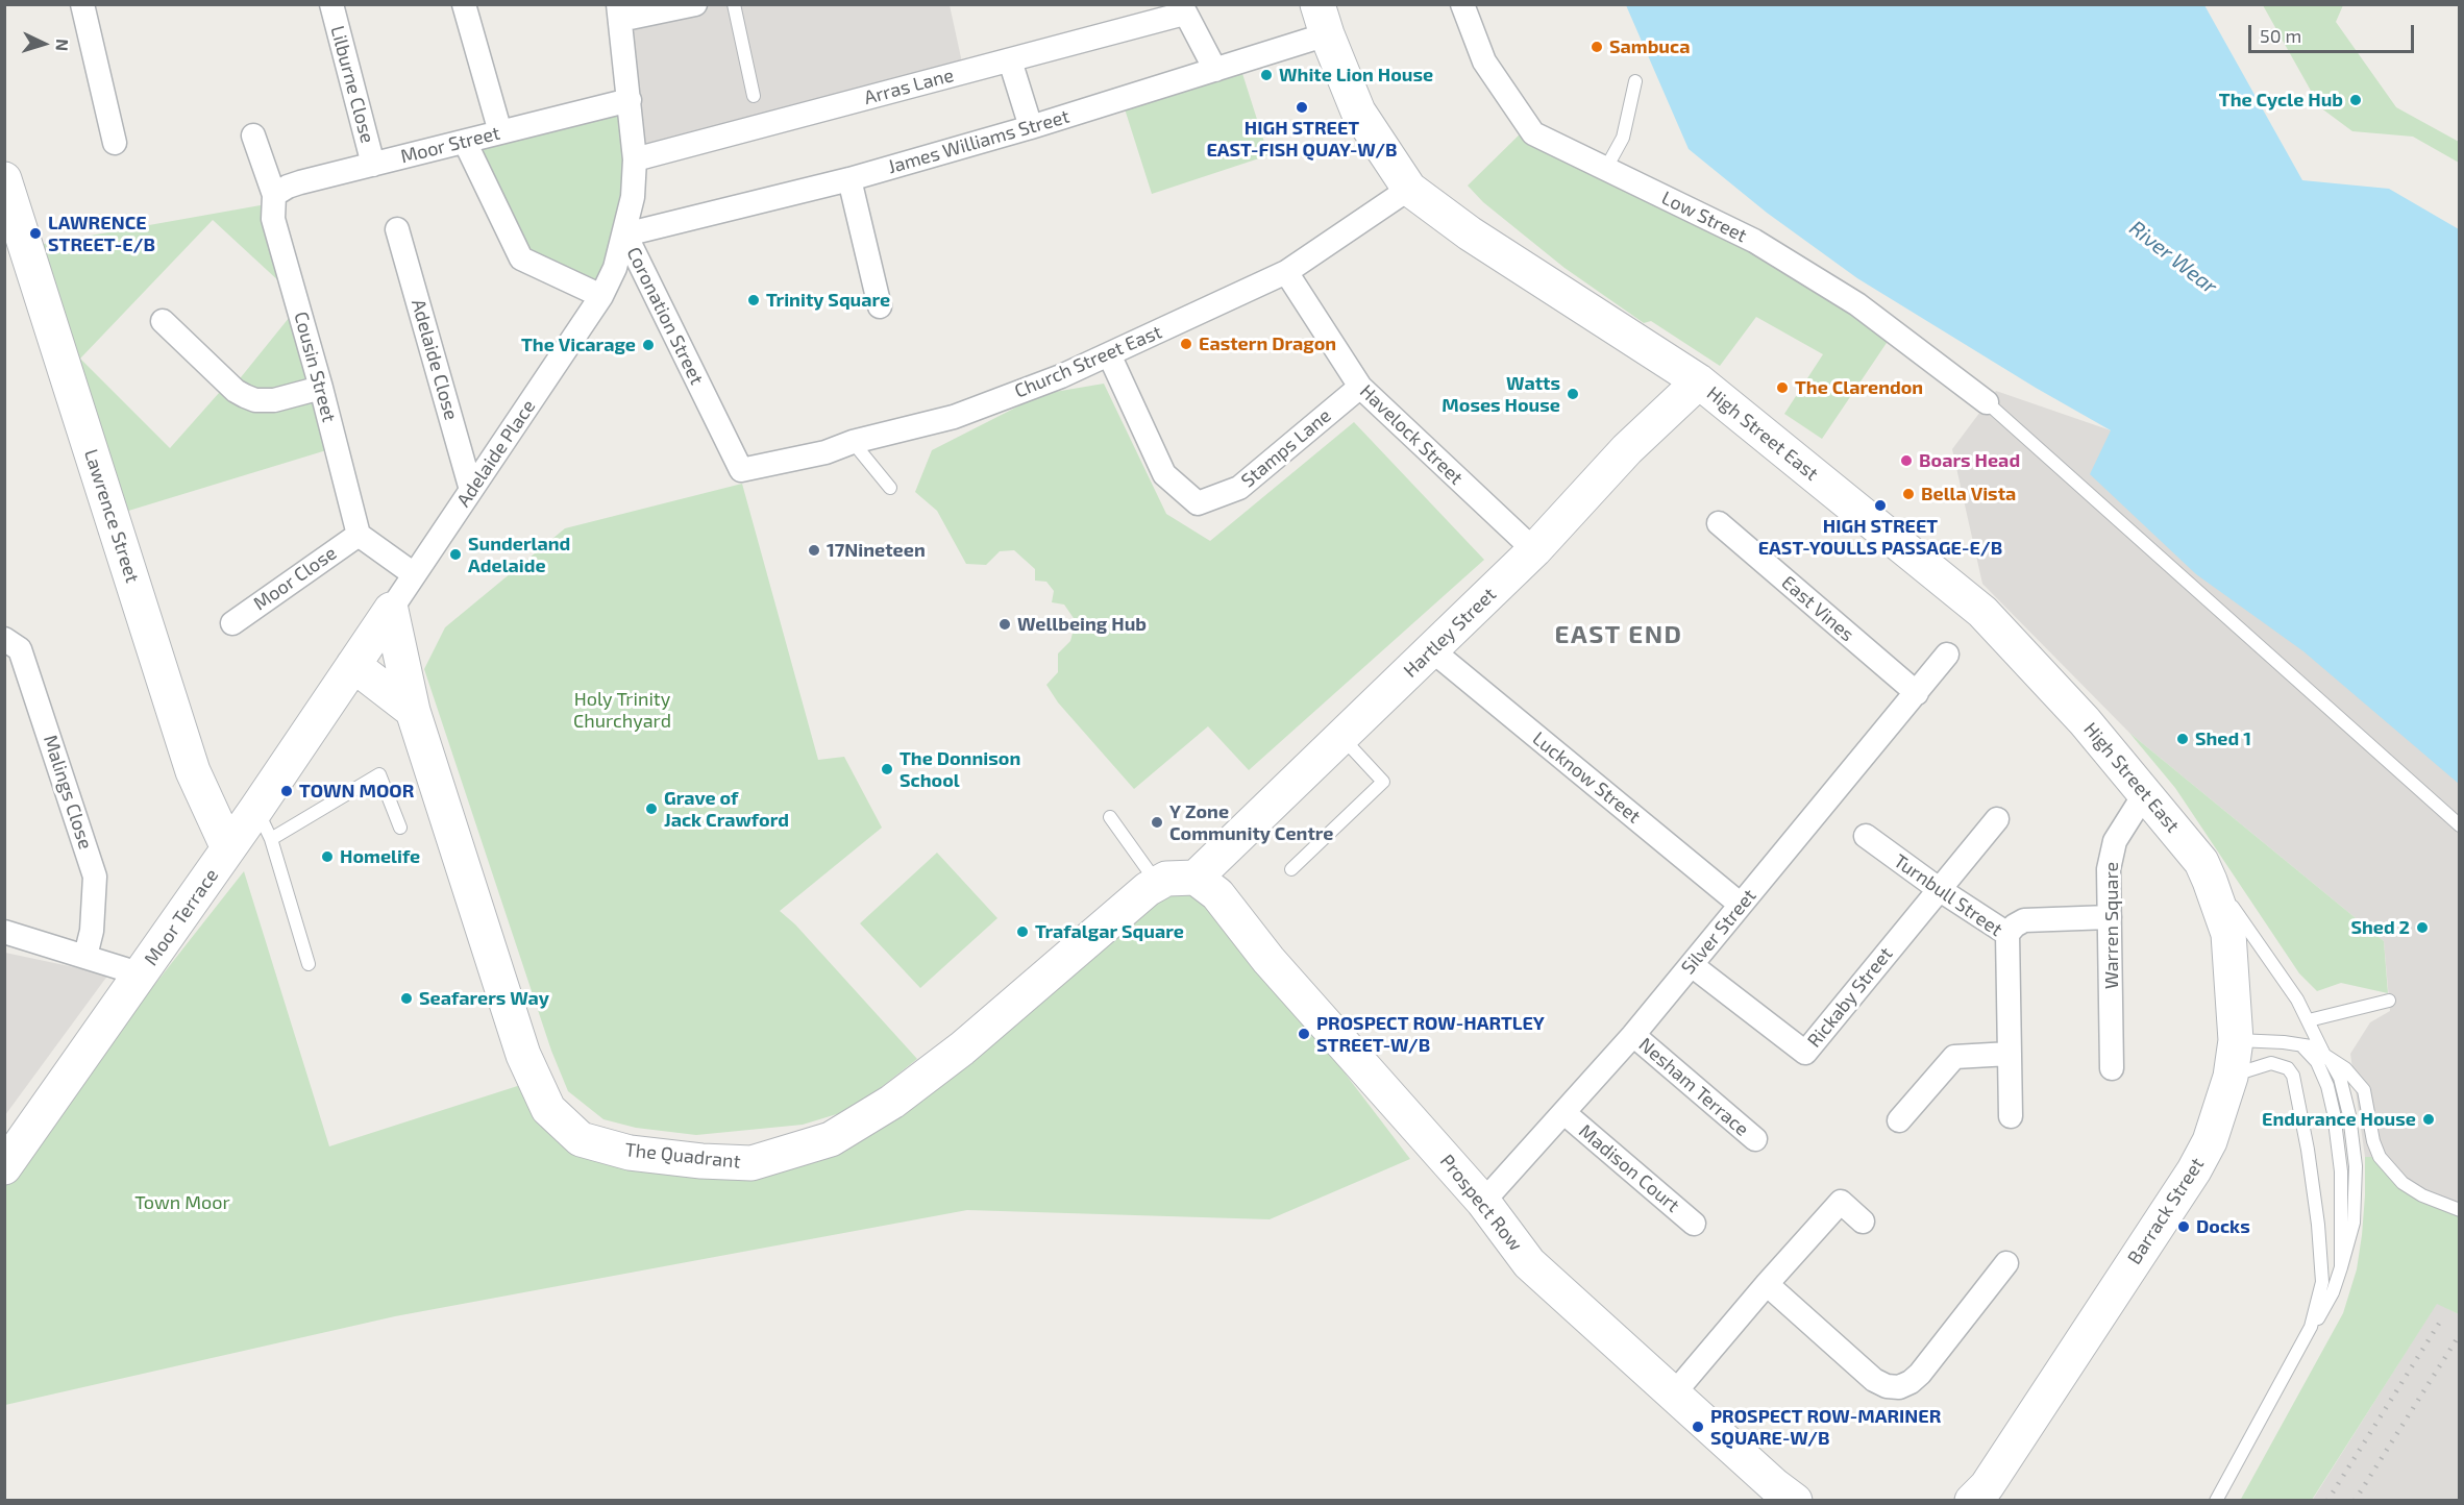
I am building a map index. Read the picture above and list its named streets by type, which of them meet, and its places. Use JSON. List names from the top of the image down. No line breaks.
{"streets":{"street":["Lilburne Close","Arras Lane","James Williams Street","Moor Street","Low Street","Coronation Street","Adelaide Close","Church Street East","Cousin Street","High Street East","Havelock Street","Stamps Lane","Adelaide Place","Lawrence Street","Moor Close","East Vines","Hartley Street","Lucknow Street","Malings Close","Turnbull Street","Moor Terrace","Warren Square","Silver Street","Rickaby Street","Nesham Terrace","The Quadrant","Madison Court","Prospect Row","Barrack Street"]},"crossings":[["Lilburne Close","Moor Street"],["Arras Lane","Coronation Street"],["James Williams Street","Coronation Street"],["James Williams Street","High Street East"],["James Williams Street","Adelaide Place"],["Moor Street","Coronation Street"],["Moor Street","Cousin Street"],["Coronation Street","Church Street East"],["Coronation Street","Adelaide Place"],["Adelaide Close","Adelaide Place"],["Church Street East","High Street East"],["Church Street East","Havelock Street"],["Church Street East","Stamps Lane"],["Cousin Street","Moor Close"],["High Street East","Hartley Street"],["High Street East","Warren Square"],["High Street East","Barrack Street"],["Havelock Street","Stamps Lane"],["Havelock Street","Hartley Street"],["Adelaide Place","Moor Terrace"],["Adelaide Place","The Quadrant"],["Lawrence Street","Moor Terrace"],["East Vines","Silver Street"],["Hartley Street","Lucknow Street"],["Hartley Street","The Quadrant"],["Hartley Street","Prospect Row"],["Lucknow Street","Silver Street"],["Turnbull Street","Rickaby Street"],["Silver Street","Rickaby Street"],["Silver Street","Nesham Terrace"],["Silver Street","Madison Court"],["Silver Street","Prospect Row"],["The Quadrant","Prospect Row"]],"districts":["EAST END"],"water":["River Wear"],"parks":["Holy Trinity Churchyard","Town Moor"],"places":["Sambuca","White Lion House","The Cycle Hub","HIGH STREET EAST-FISH QUAY-W/B","LAWRENCE STREET-E/B","Trinity Square","Eastern Dragon","The Vicarage","The Clarendon","Watts Moses House","Boars Head","Bella Vista","HIGH STREET EAST-YOULLS PASSAGE-E/B","17Nineteen","Sunderland Adelaide","Wellbeing Hub","Shed 1","The Donnison School","TOWN MOOR","Grave of Jack Crawford","Y Zone Community Centre","Homelife","Shed 2","Trafalgar Square","Seafarers Way","PROSPECT ROW-HARTLEY STREET-W/B","Endurance House","Docks","PROSPECT ROW-MARINER SQUARE-W/B"],"scale_bar":"50 m","north":"right"}
